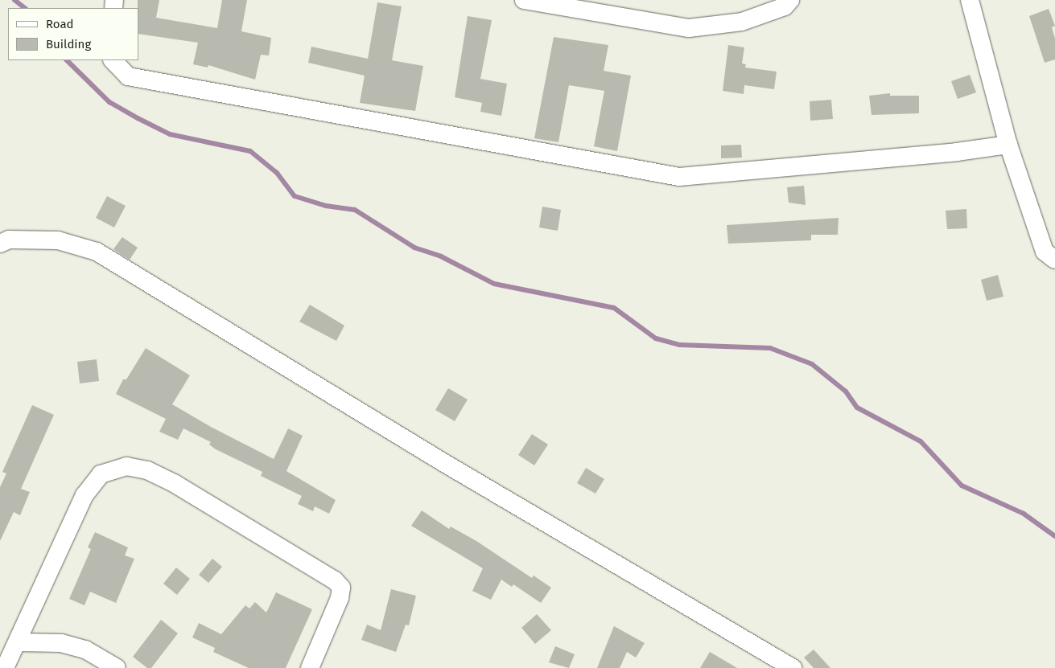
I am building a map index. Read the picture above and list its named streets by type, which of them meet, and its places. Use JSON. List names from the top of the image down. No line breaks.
{"legend":["Road","Building"]}
